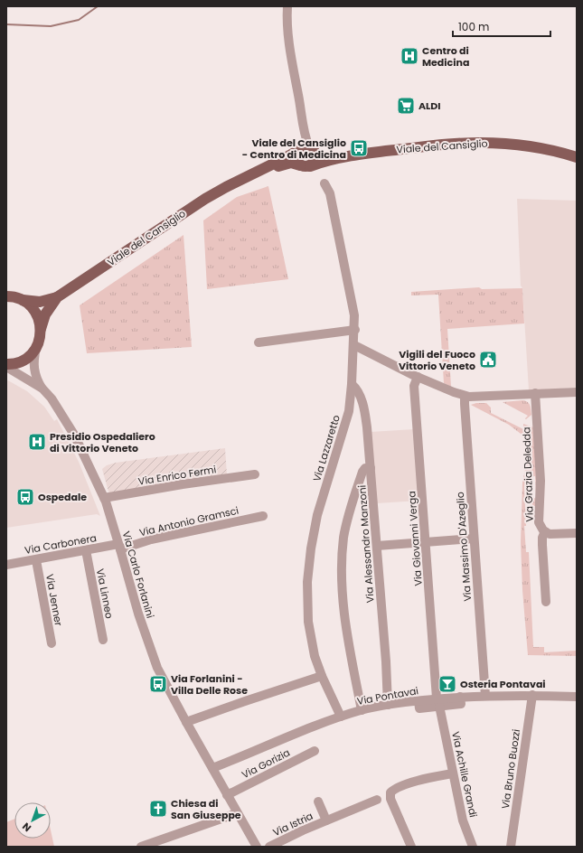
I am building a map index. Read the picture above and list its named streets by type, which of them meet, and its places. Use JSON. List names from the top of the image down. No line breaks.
{"streets":{"main road":["Viale del Cansiglio"],"street":["Via Lazzaretto","Via Grazia Deledda","Via Enrico Fermi","Via Antonio Gramsci","Via Giovanni Verga","Via Carbonera","Via Alessandro Manzoni","Via Massimo D'Azeglio","Via Carlo Forlanini","Via Linneo","Via Jenner","Via Pontavai","Via Gorizia","Via Bruno Buozzi","Via Achille Grandi","Via Istria"]},"crossings":[["Viale del Cansiglio","Via Carlo Forlanini"],["Via Lazzaretto","Via Alessandro Manzoni"],["Via Lazzaretto","Via Pontavai"],["Via Enrico Fermi","Via Carlo Forlanini"],["Via Antonio Gramsci","Via Carbonera"],["Via Antonio Gramsci","Via Carlo Forlanini"],["Via Giovanni Verga","Via Pontavai"],["Via Giovanni Verga","Via Achille Grandi"],["Via Carbonera","Via Carlo Forlanini"],["Via Carbonera","Via Linneo"],["Via Carbonera","Via Jenner"],["Via Alessandro Manzoni","Via Pontavai"],["Via Massimo D'Azeglio","Via Pontavai"],["Via Carlo Forlanini","Via Pontavai"],["Via Carlo Forlanini","Via Gorizia"],["Via Pontavai","Via Bruno Buozzi"],["Via Pontavai","Via Achille Grandi"]],"places":{"hospital":["Centro di Medicina","Presidio Ospedaliero di Vittorio Veneto"],"supermarket":["ALDI"],"bus stop":["Viale del Cansiglio - Centro di Medicina","Ospedale","Via Forlanini - Villa Delle Rose"],"public building":["Vigili del Fuoco Vittorio Veneto"],"bar":["Osteria Pontavai"],"church":["Chiesa di San Giuseppe"]},"scale_bar":"100 m","north":"bottom left"}
